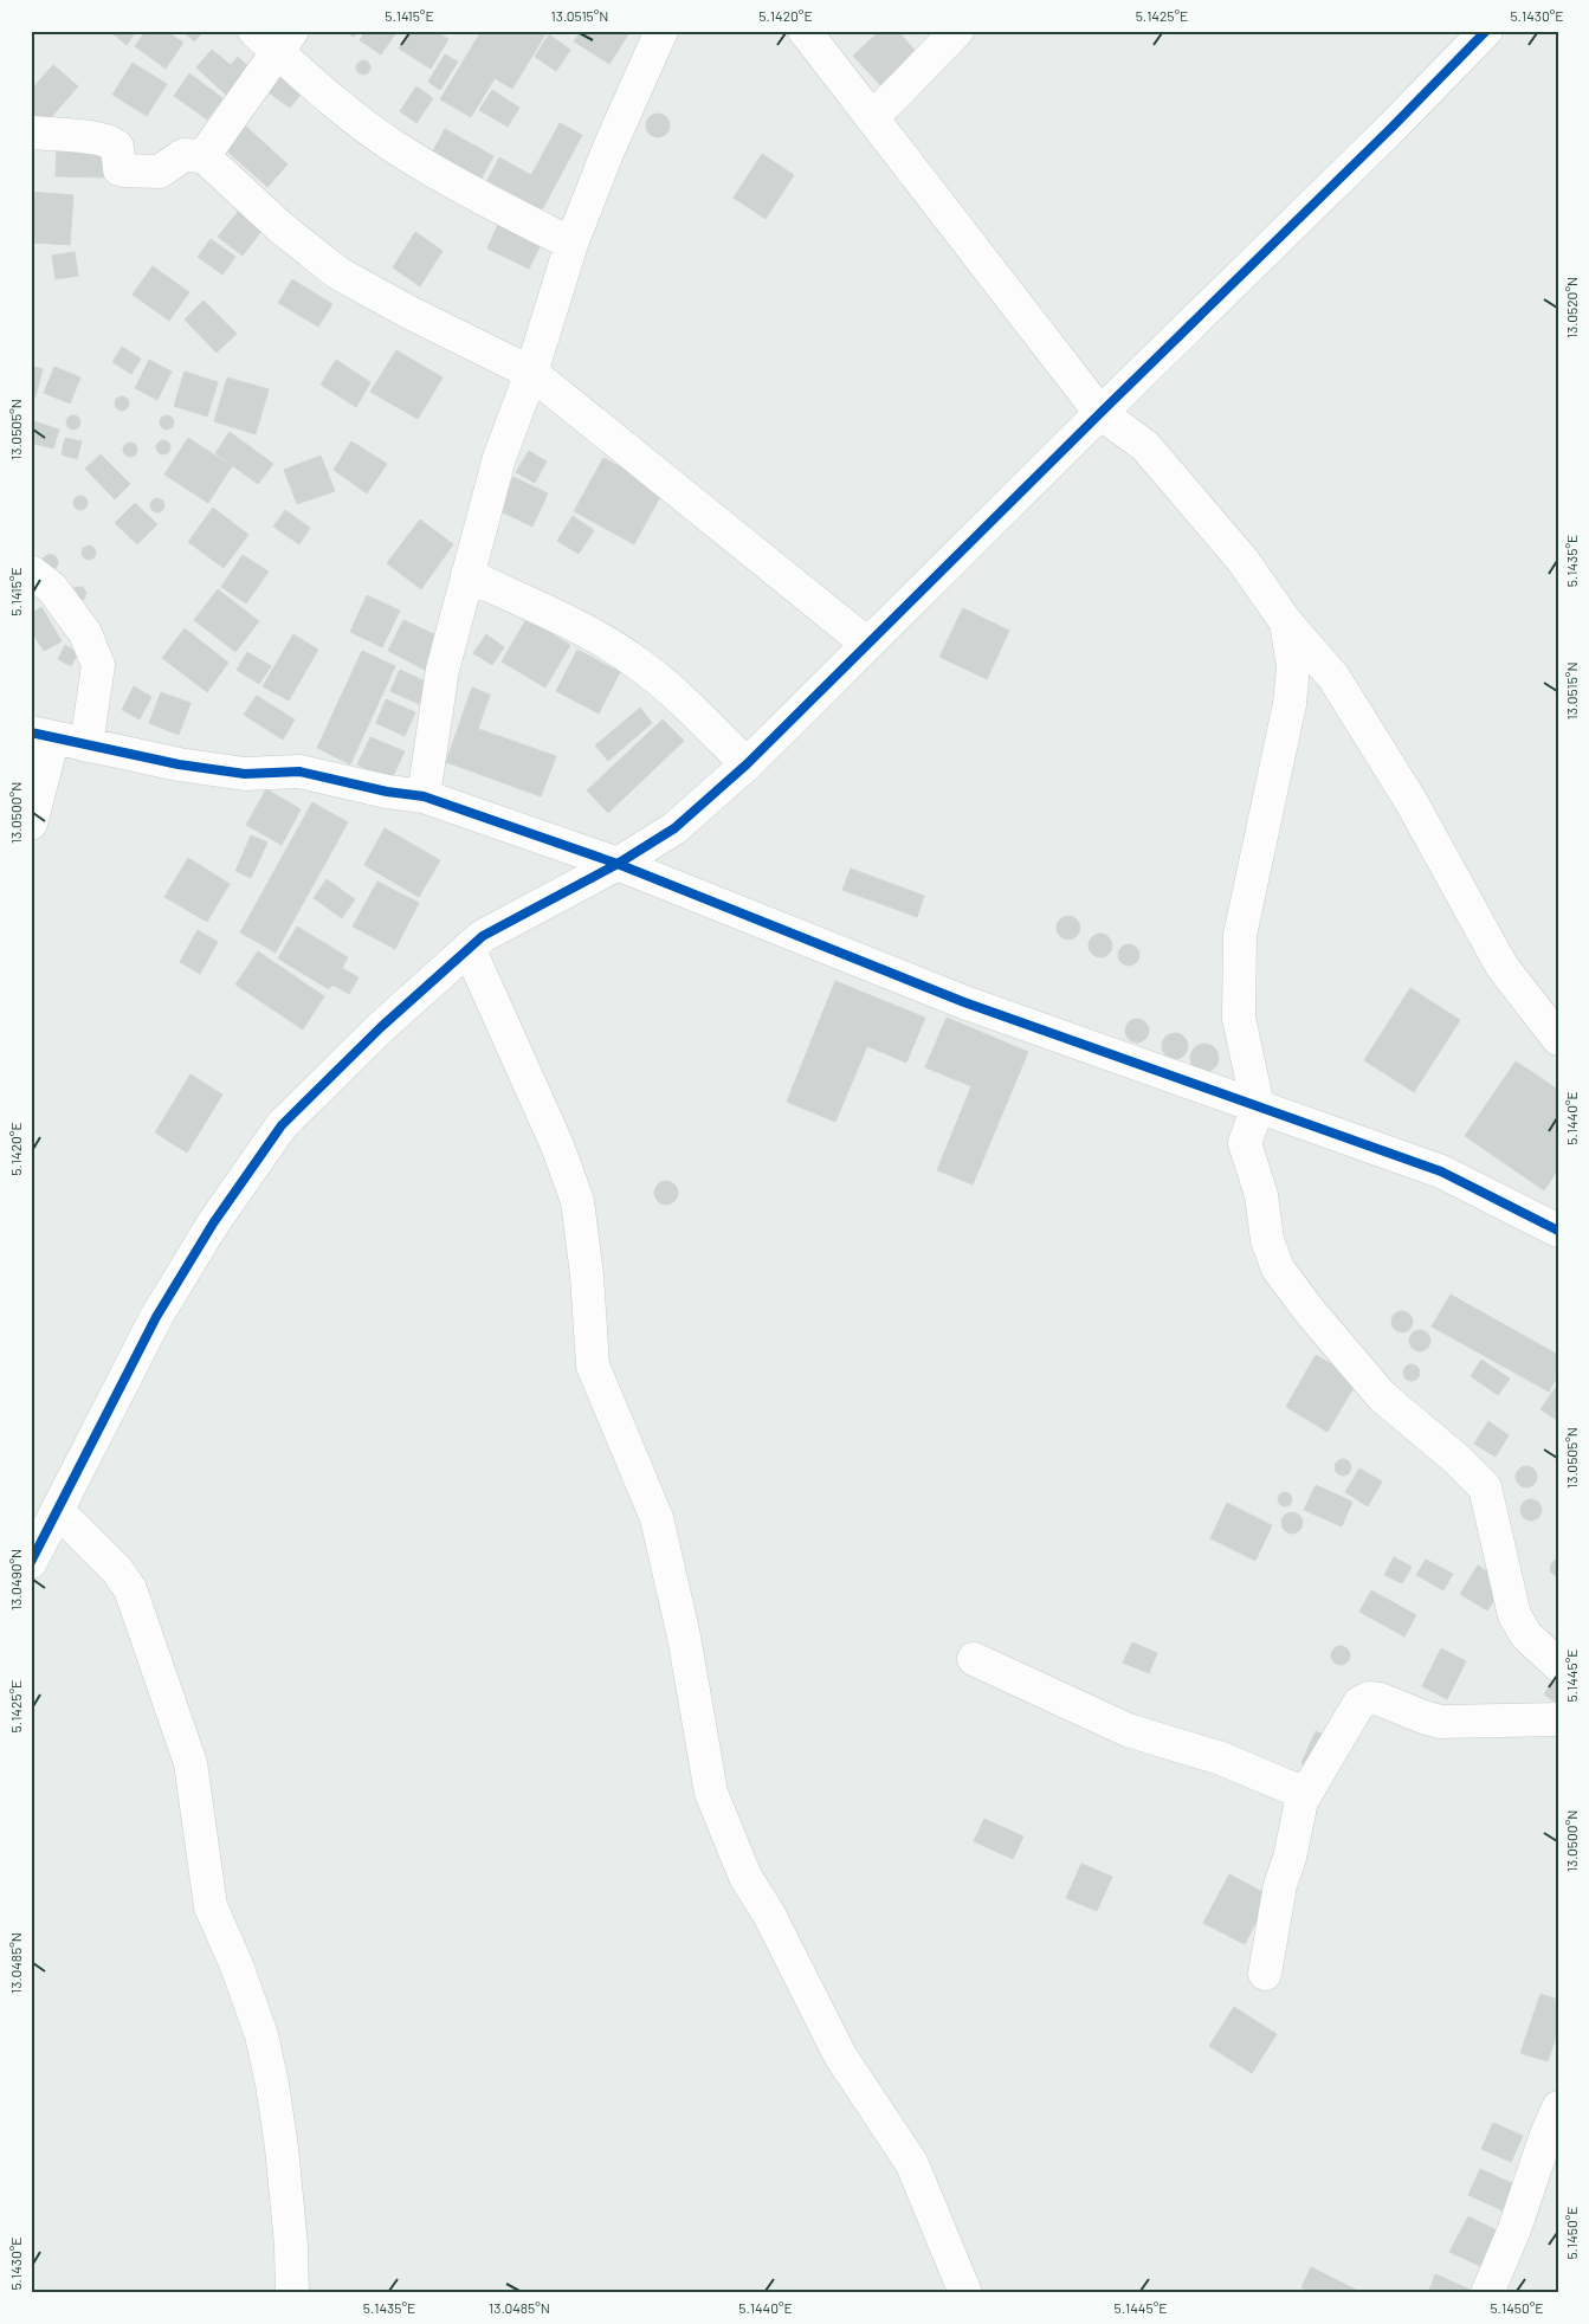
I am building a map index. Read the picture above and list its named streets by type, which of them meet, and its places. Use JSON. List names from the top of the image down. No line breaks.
{"coordinates":["5.1415°E","13.0515°N","5.1420°E","5.1425°E","5.1430°E","13.0520°N","13.0505°N","5.1435°E","13.0500°N","5.1440°E","13.0490°N","5.1445°E","13.0485°N","5.1450°E"]}
